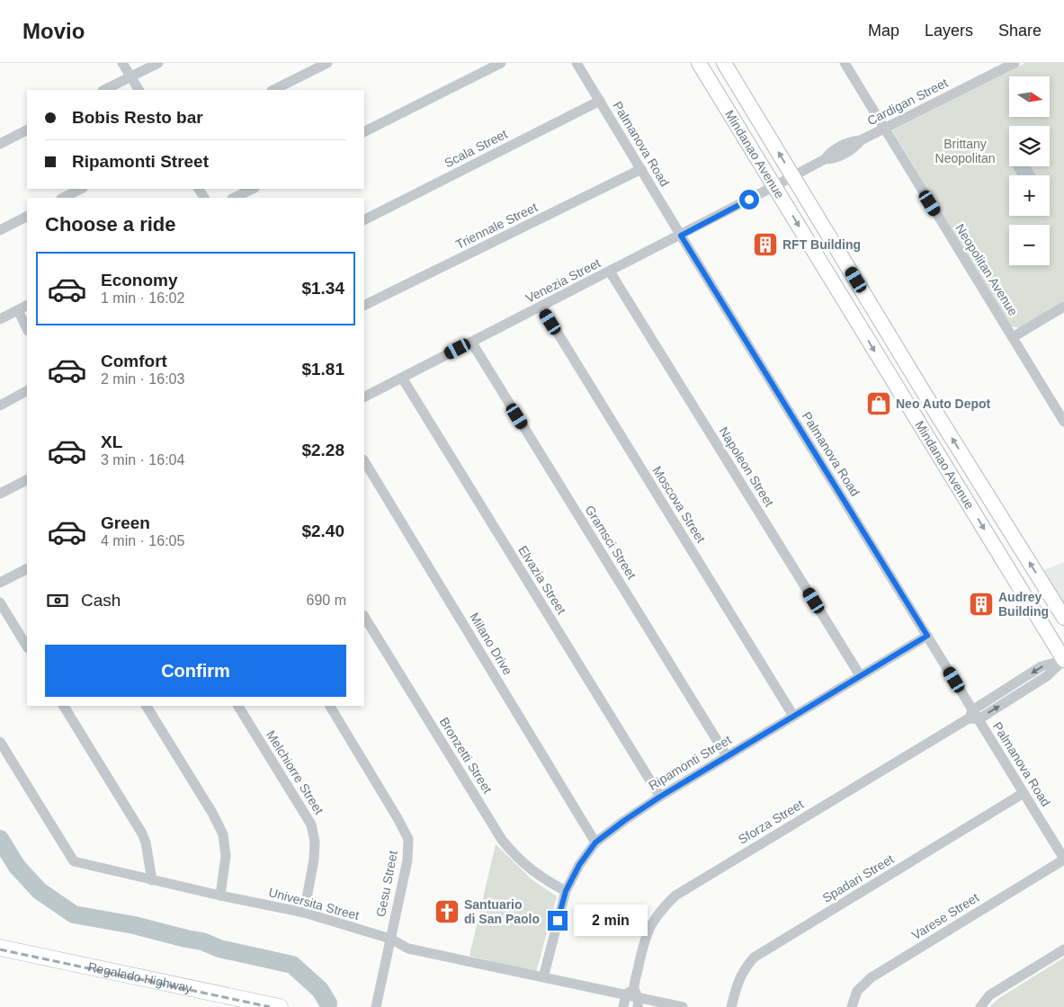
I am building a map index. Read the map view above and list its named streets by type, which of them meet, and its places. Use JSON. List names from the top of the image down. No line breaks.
{"streets":{"main road":["Mindanao Avenue","Regalado Highway"],"street":["Cardigan Street","Palmanova Road","Scala Street","Triennale Street","Neopolitan Avenue","Venezia Street","Napoleon Street","Moscova Street","Gramsci Street","Elvazia Street","Milano Drive","Bronzetti Street","Ripamonti Street","Melchiorre Street","Sforza Street","Spadari Street","Gesu Street","Universita Street","Varese Street"]},"crossings":[["Cardigan Street","Mindanao Avenue"],["Cardigan Street","Neopolitan Avenue"],["Cardigan Street","Venezia Street"],["Palmanova Road","Scala Street"],["Palmanova Road","Triennale Street"],["Palmanova Road","Venezia Street"],["Palmanova Road","Ripamonti Street"],["Palmanova Road","Sforza Street"],["Palmanova Road","Spadari Street"],["Palmanova Road","Varese Street"],["Mindanao Avenue","Venezia Street"],["Venezia Street","Napoleon Street"],["Venezia Street","Moscova Street"],["Venezia Street","Gramsci Street"],["Venezia Street","Elvazia Street"],["Napoleon Street","Ripamonti Street"],["Moscova Street","Ripamonti Street"],["Gramsci Street","Ripamonti Street"],["Elvazia Street","Ripamonti Street"],["Milano Drive","Ripamonti Street"],["Bronzetti Street","Ripamonti Street"],["Ripamonti Street","Universita Street"],["Melchiorre Street","Universita Street"],["Gesu Street","Universita Street"]],"parks":["Brittany Neopolitan"],"places":{"building":["RFT Building","Audrey Building"],"shop":["Neo Auto Depot"],"church":["Santuario di San Paolo"]},"north":"right","page":{"header":"Movio","nav":["Map","Layers","Share"],"map_buttons":["+","−"],"banner":["Bobis Resto bar","Ripamonti Street"],"heading":"Choose a ride","list":[{"name":"Economy","note":"1 min · 16:02","value":"$1.34"},{"name":"Comfort","note":"2 min · 16:03","value":"$1.81"},{"name":"XL","note":"3 min · 16:04","value":"$2.28"},{"name":"Green","note":"4 min · 16:05","value":"$2.40"}],"pay":["Cash","690 m"],"buttons":"Confirm","bubble":"2 min"}}
